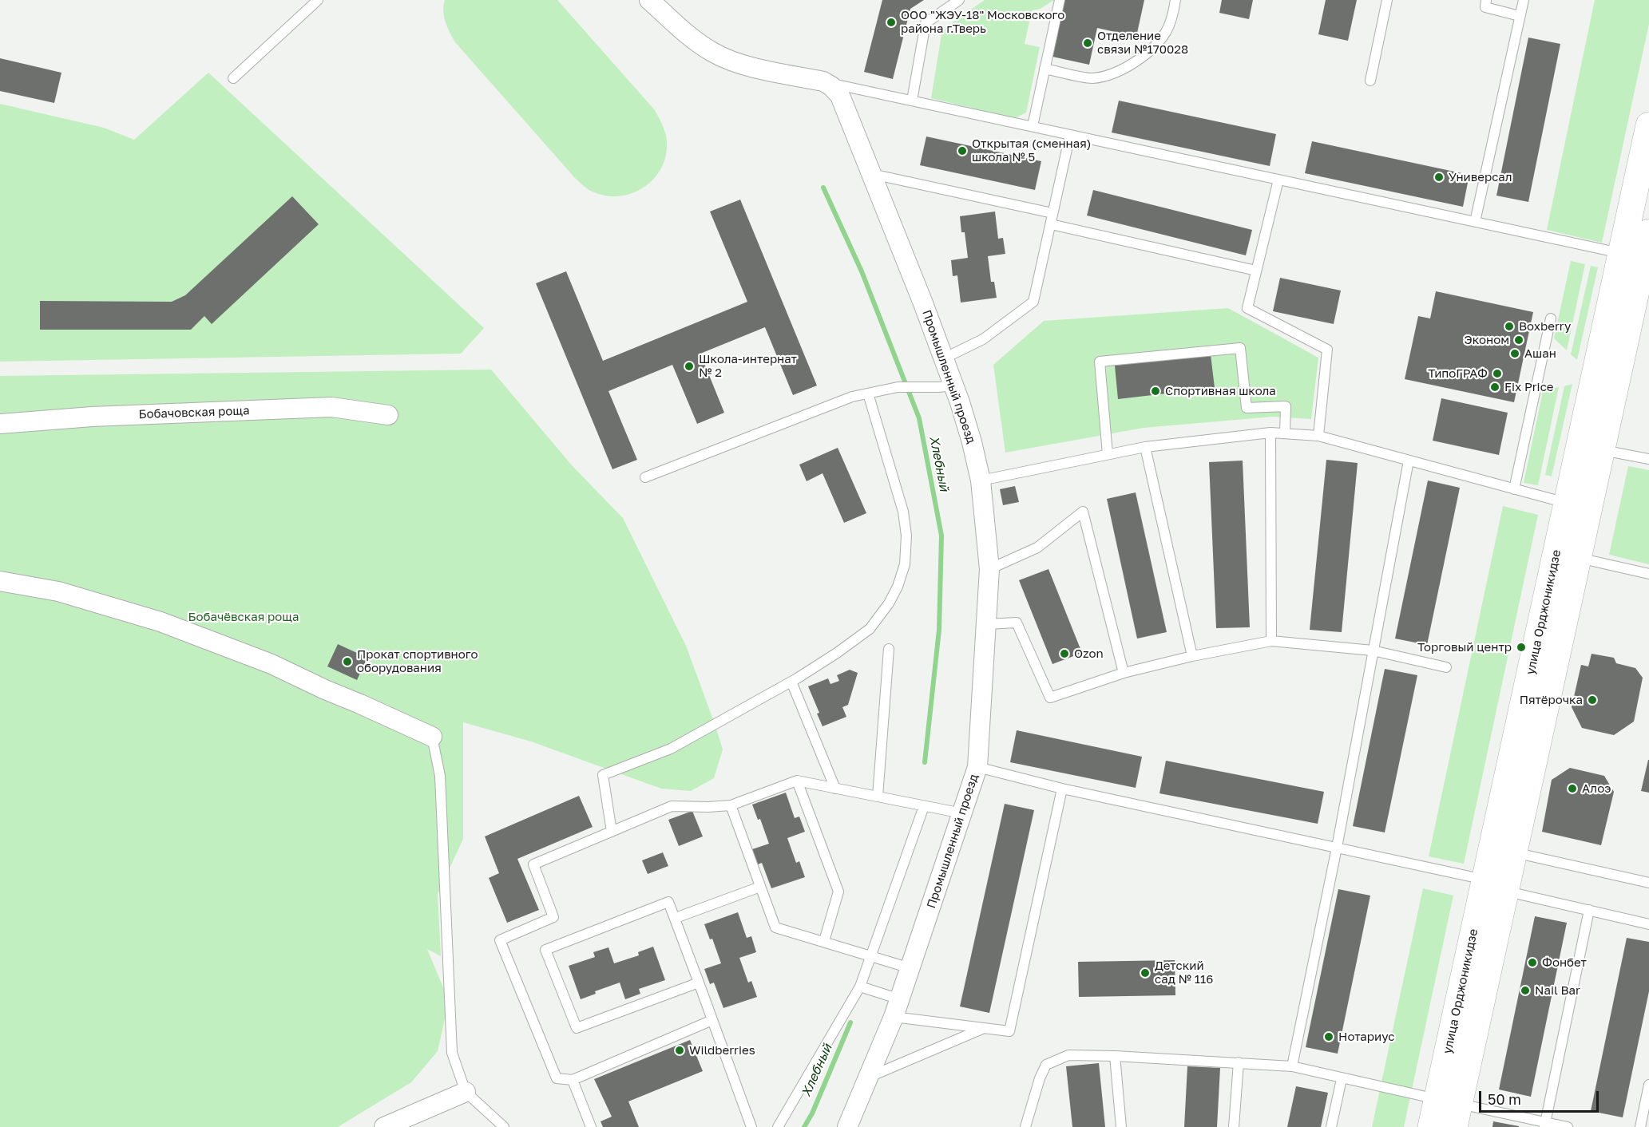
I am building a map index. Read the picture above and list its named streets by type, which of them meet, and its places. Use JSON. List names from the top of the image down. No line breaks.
{"streets":{"main road":["улица Орджоникидзе"],"street":["Промышленный проезд","Бобачовская роща"]},"water":["Хлебный"],"parks":["Бобачёвская роща"],"places":["ООО \"ЖЭУ-18\" Московского района г.Тверь","Отделение связи №170028","Открытая (сменная) школа № 5","Универсал","Boxberry","Эконом","Ашан","Школа-интернат № 2","ТипоГРАФ","Fix Price","Спортивная школа","Торговый центр","Ozon","Прокат спортивного оборудования","Пятёрочка","Алоэ","Фонбет","Детский сад № 116","Nail Bar","Нотариус","Wildberries"],"scale_bar":"50 m"}
